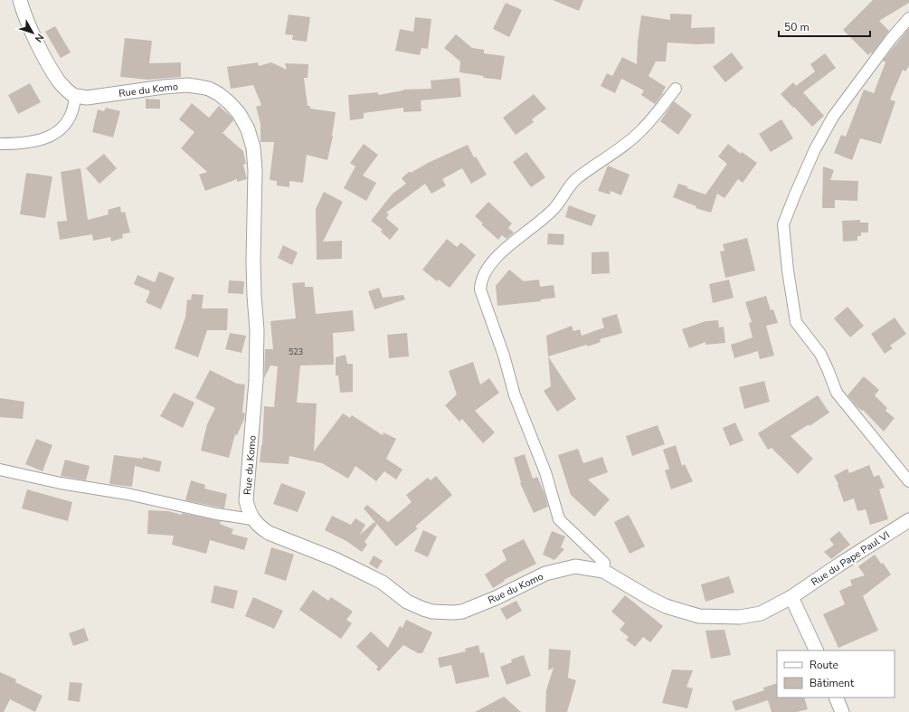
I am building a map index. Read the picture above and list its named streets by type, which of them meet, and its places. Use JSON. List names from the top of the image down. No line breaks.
{"streets":{"street":["Rue du Komo","Rue du Pape Paul VI"]},"crossings":[["Rue du Komo","Rue du Pape Paul VI"]],"house_numbers":["523"],"legend":["Route","Bâtiment"],"scale_bar":"50 m","north":"bottom right"}
